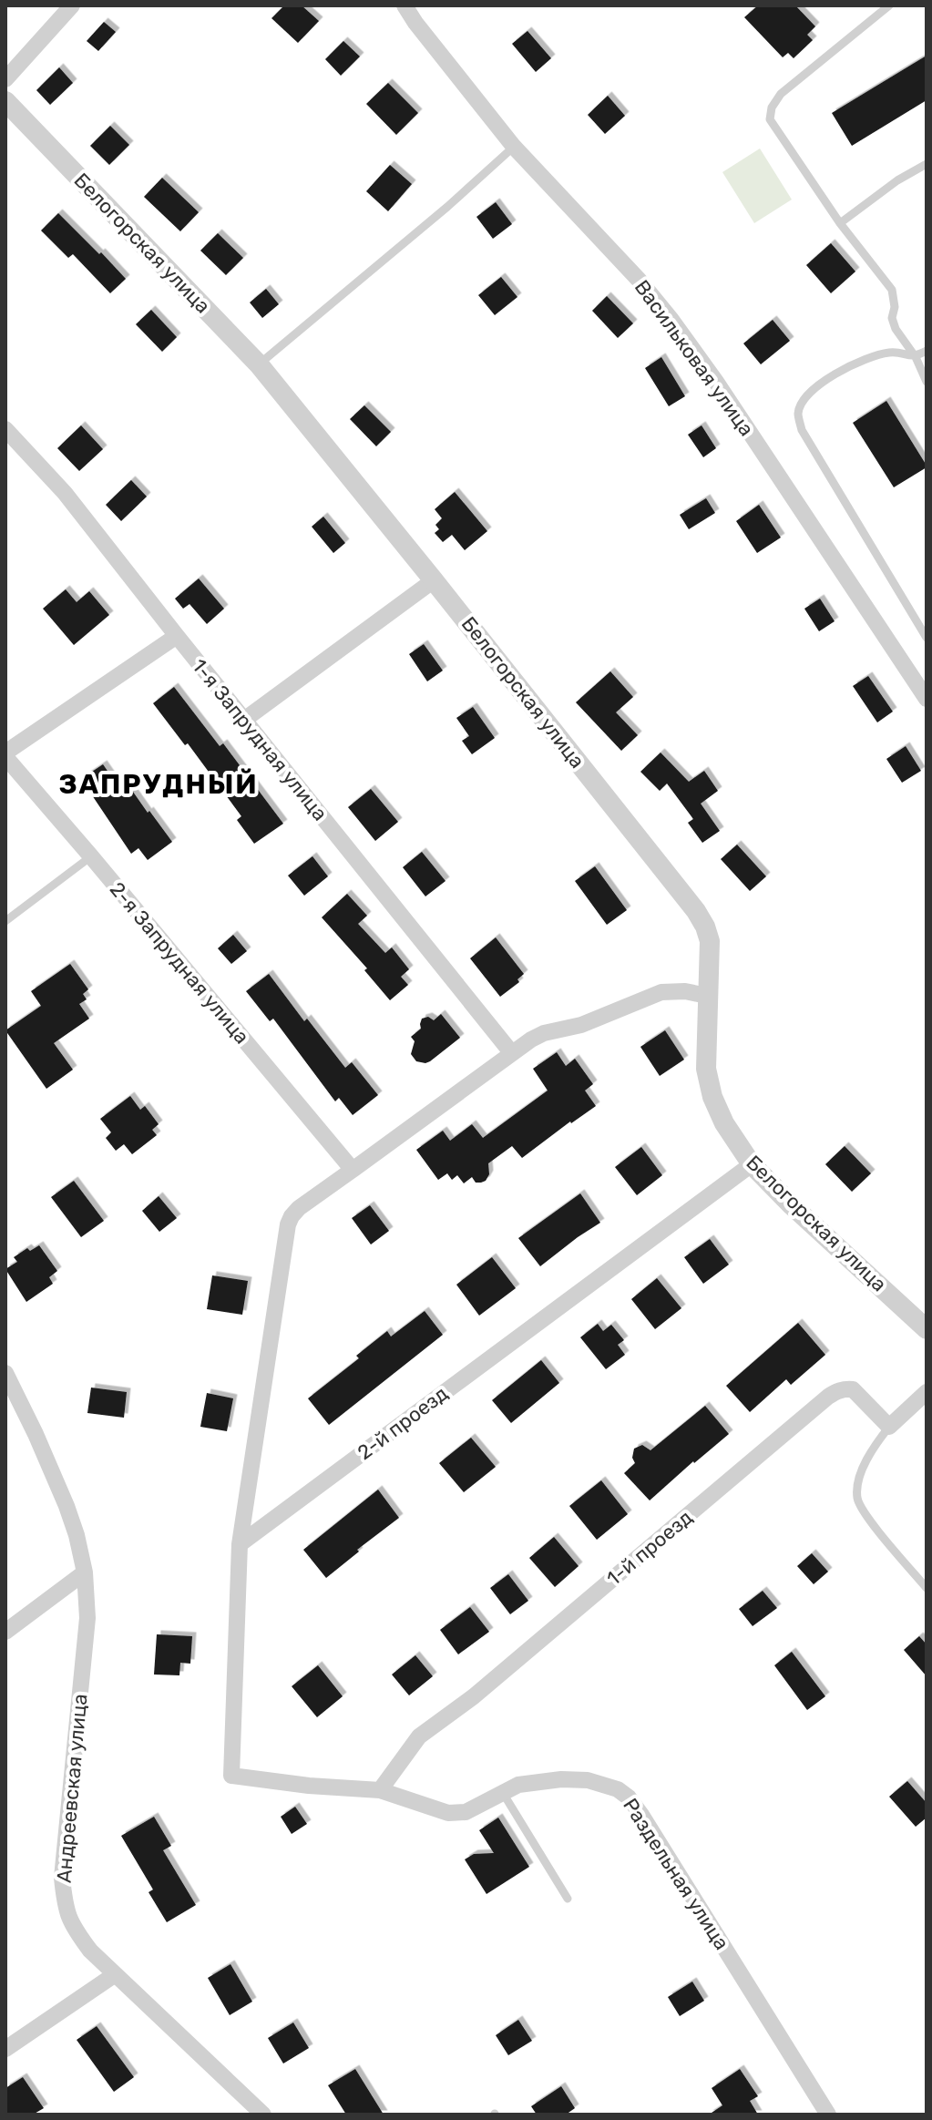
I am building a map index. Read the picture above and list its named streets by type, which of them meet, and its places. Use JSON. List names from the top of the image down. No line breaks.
{"streets":{"street":["Белогорская улица","Васильковая улица","1-я Запрудная улица","2-я Запрудная улица","2-й проезд","1-й проезд","Андреевская улица","Раздельная улица"]},"crossings":[["Белогорская улица","2-й проезд"],["2-й проезд","Раздельная улица"],["1-й проезд","Раздельная улица"]],"districts":["ЗАПРУДНЫЙ"]}
